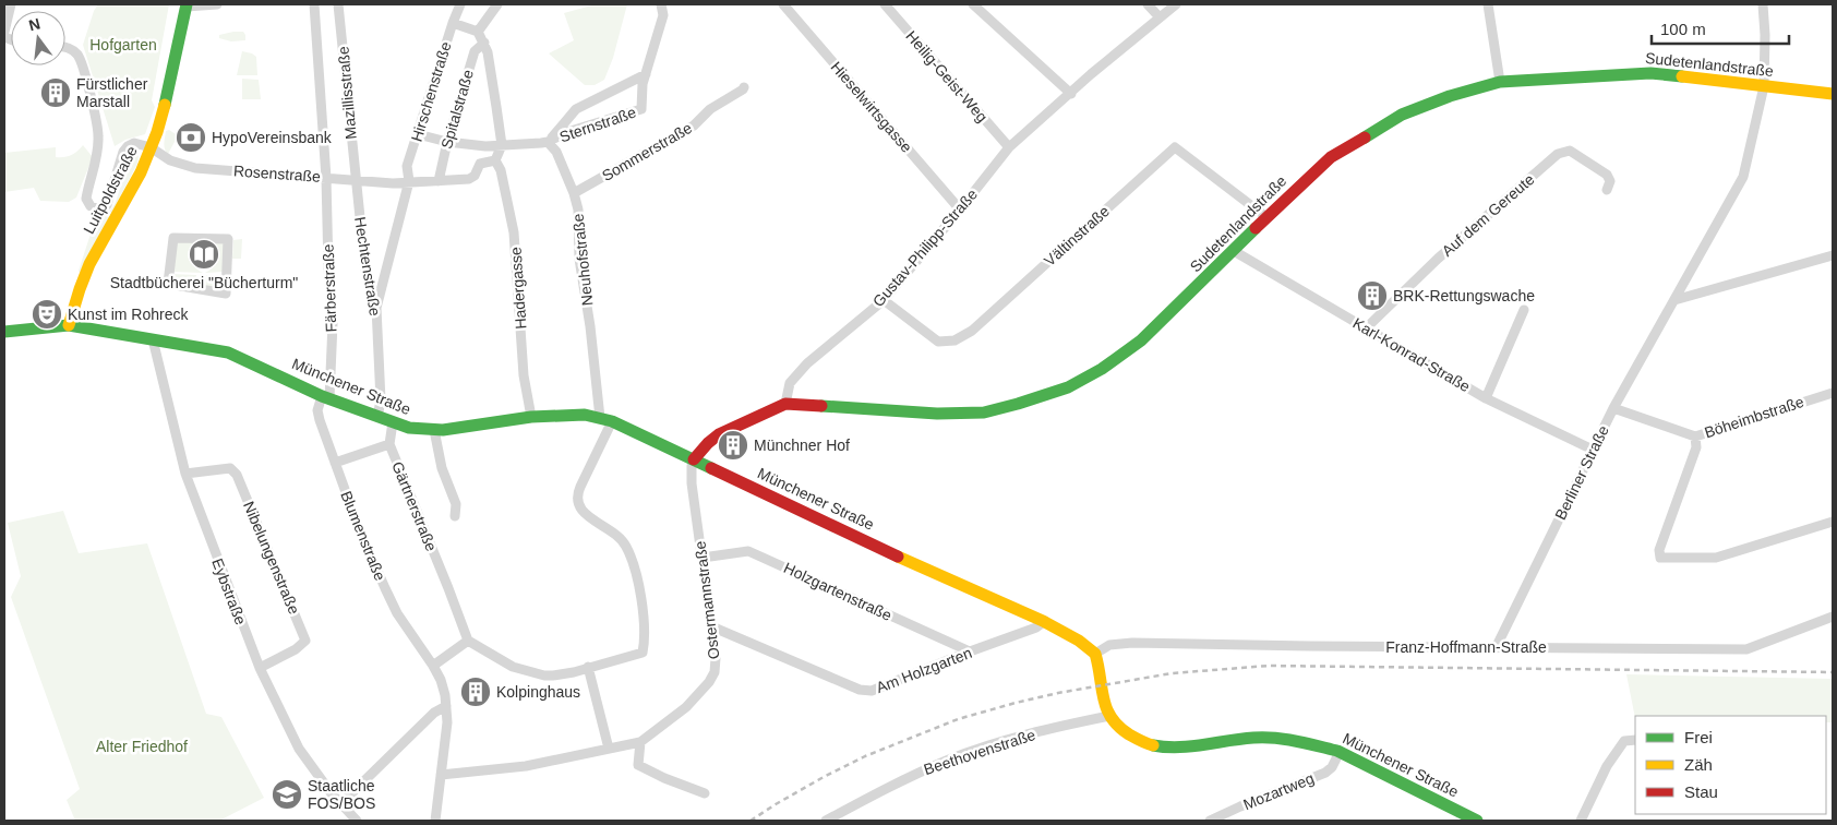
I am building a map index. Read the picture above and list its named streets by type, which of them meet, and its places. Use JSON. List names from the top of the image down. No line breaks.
{"streets":{"main road":["Sudetenlandstraße","Luitpoldstraße","Münchener Straße"],"street":["Heilig-Geist-Weg","Hirschenstraße","Mazillisstraße","Hieselwirtsgasse","Spitalstraße","Sternstraße","Sommerstraße","Rosenstraße","Auf dem Gereute","Vältinstraße","Gustav-Philipp-Straße","Neuhofstraße","Hechtenstraße","Färberstraße","Hadergasse","Karl-Konrad-Straße","Böheimbstraße","Berliner Straße","Gärtnerstraße","Blumenstraße","Nibelungenstraße","Eybstraße","Holzgartenstraße","Ostermannstraße","Franz-Hoffmann-Straße","Am Holzgarten","Beethovenstraße","Mozartweg"]},"crossings":[["Sudetenlandstraße","Vältinstraße"],["Sudetenlandstraße","Gustav-Philipp-Straße"],["Sudetenlandstraße","Karl-Konrad-Straße"],["Sudetenlandstraße","Münchener Straße"],["Sudetenlandstraße","Berliner Straße"],["Sudetenlandstraße","Ostermannstraße"],["Heilig-Geist-Weg","Gustav-Philipp-Straße"],["Hirschenstraße","Rosenstraße"],["Hirschenstraße","Hechtenstraße"],["Mazillisstraße","Rosenstraße"],["Mazillisstraße","Hechtenstraße"],["Hieselwirtsgasse","Gustav-Philipp-Straße"],["Spitalstraße","Rosenstraße"],["Sternstraße","Neuhofstraße"],["Sommerstraße","Neuhofstraße"],["Rosenstraße","Luitpoldstraße"],["Rosenstraße","Hechtenstraße"],["Rosenstraße","Färberstraße"],["Rosenstraße","Hadergasse"],["Luitpoldstraße","Münchener Straße"],["Auf dem Gereute","Karl-Konrad-Straße"],["Vältinstraße","Gustav-Philipp-Straße"],["Neuhofstraße","Münchener Straße"],["Hechtenstraße","Münchener Straße"],["Färberstraße","Münchener Straße"],["Färberstraße","Blumenstraße"],["Hadergasse","Münchener Straße"],["Karl-Konrad-Straße","Berliner Straße"],["Münchener Straße","Gärtnerstraße"],["Münchener Straße","Blumenstraße"],["Münchener Straße","Eybstraße"],["Münchener Straße","Ostermannstraße"],["Münchener Straße","Franz-Hoffmann-Straße"],["Münchener Straße","Am Holzgarten"],["Münchener Straße","Beethovenstraße"],["Münchener Straße","Mozartweg"],["Böheimbstraße","Berliner Straße"],["Berliner Straße","Franz-Hoffmann-Straße"],["Blumenstraße","Ostermannstraße"],["Nibelungenstraße","Eybstraße"],["Holzgartenstraße","Ostermannstraße"],["Holzgartenstraße","Am Holzgarten"],["Ostermannstraße","Am Holzgarten"]],"parks":["Hofgarten","Alter Friedhof"],"places":{"building":["Fürstlicher Marstall","BRK-Rettungswache","Münchner Hof","Kolpinghaus"],"bank":["HypoVereinsbank"],"library":["Stadtbücherei \"Bücherturm\""],"theatre":["Kunst im Rohreck"],"school or university":["Staatliche FOS/BOS"]},"legend":["Frei","Zäh","Stau"],"scale_bar":"100 m","north":"top"}
